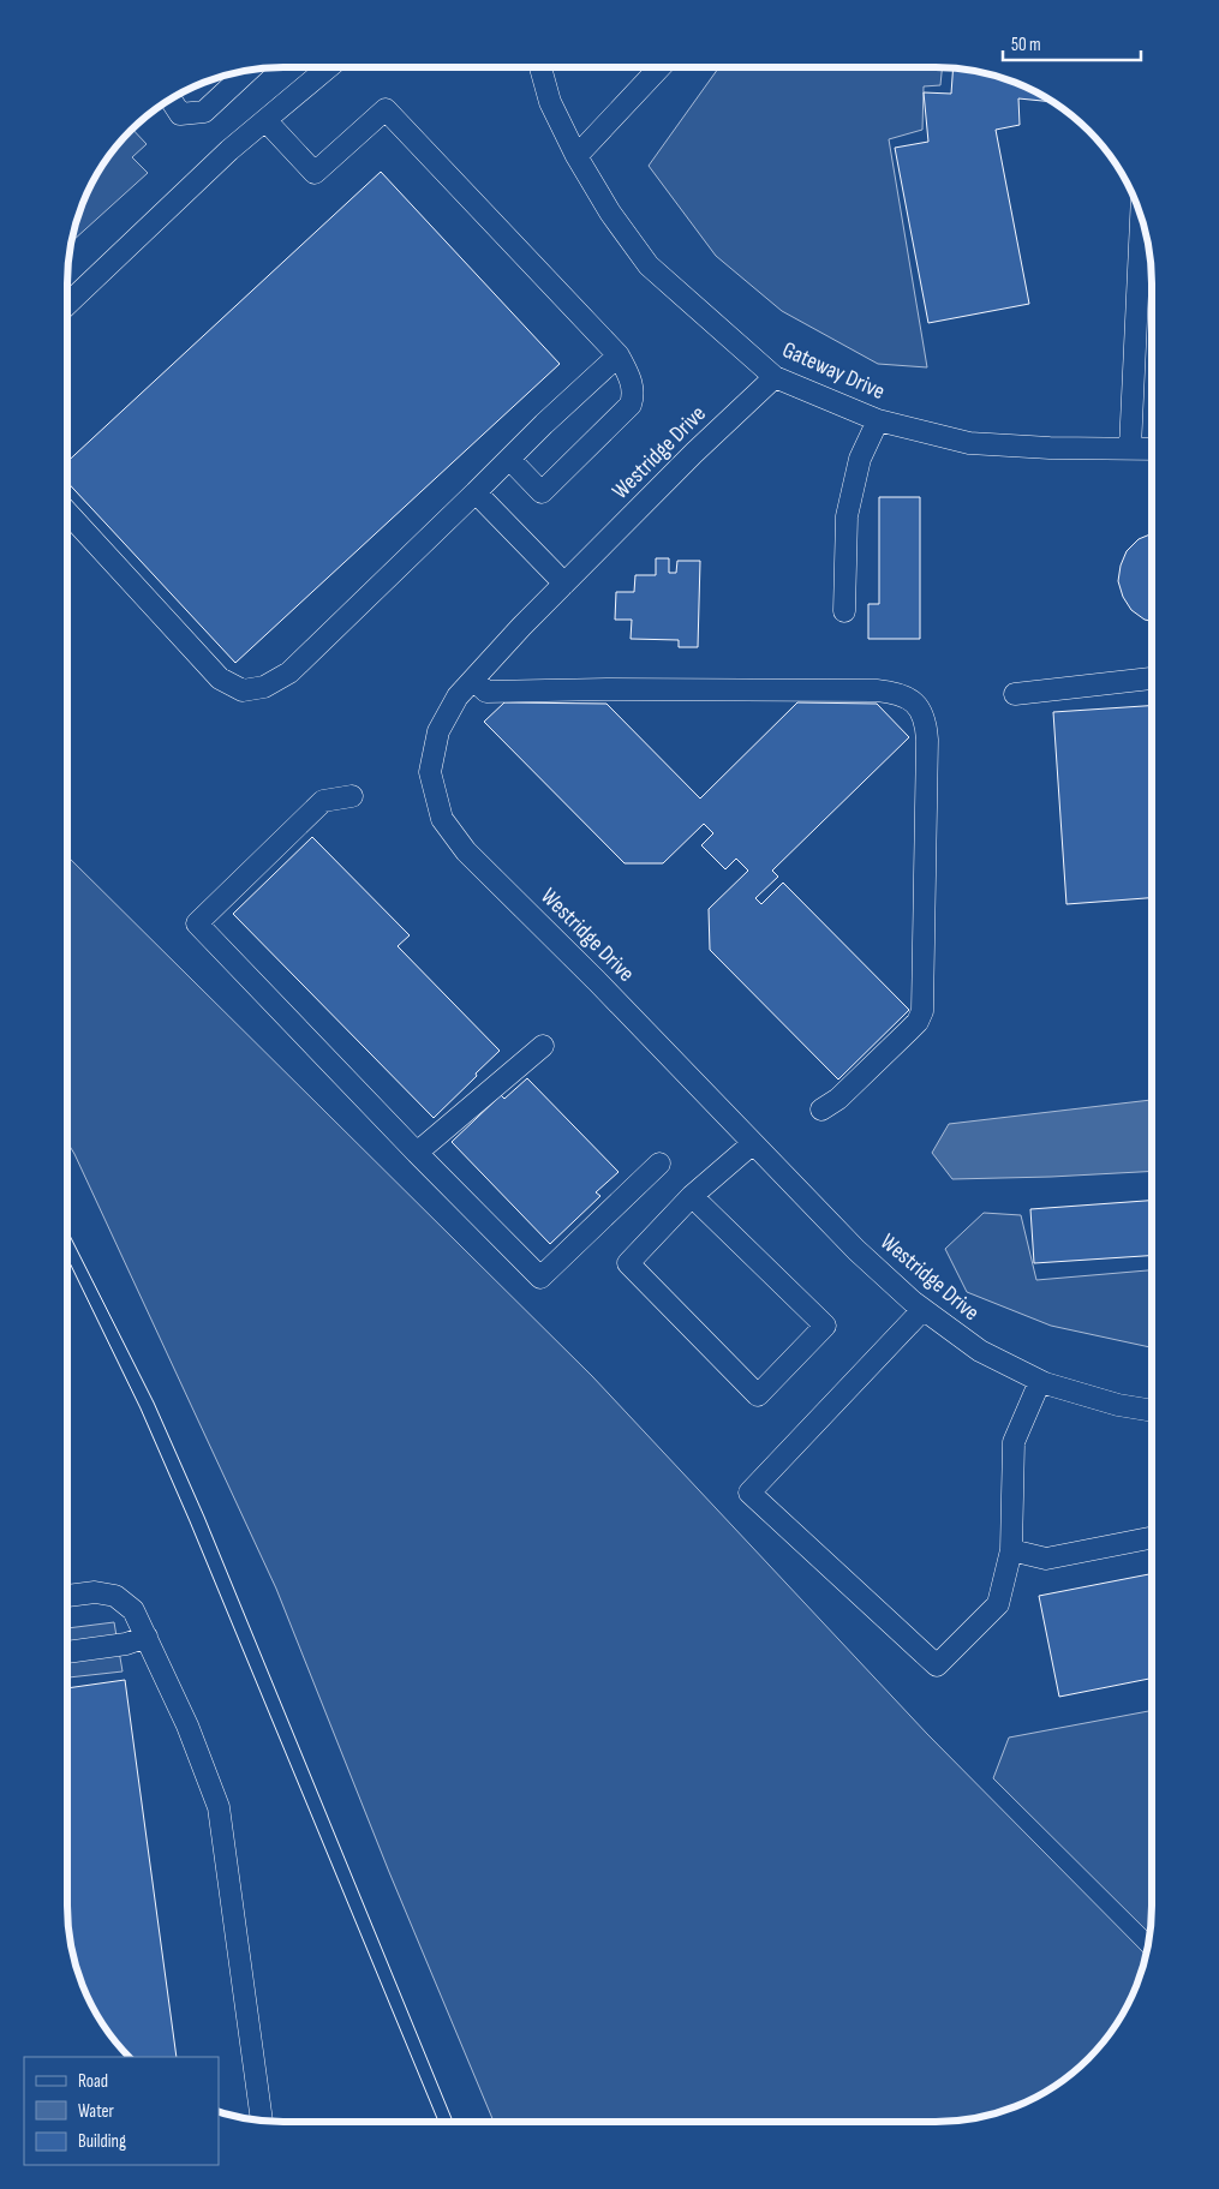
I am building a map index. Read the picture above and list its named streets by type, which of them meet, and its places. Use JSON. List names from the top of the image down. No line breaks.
{"streets":{"street":["Gateway Drive","Westridge Drive"]},"crossings":[["Gateway Drive","Westridge Drive"]],"legend":["Road","Water","Building"],"scale_bar":"50 m"}
